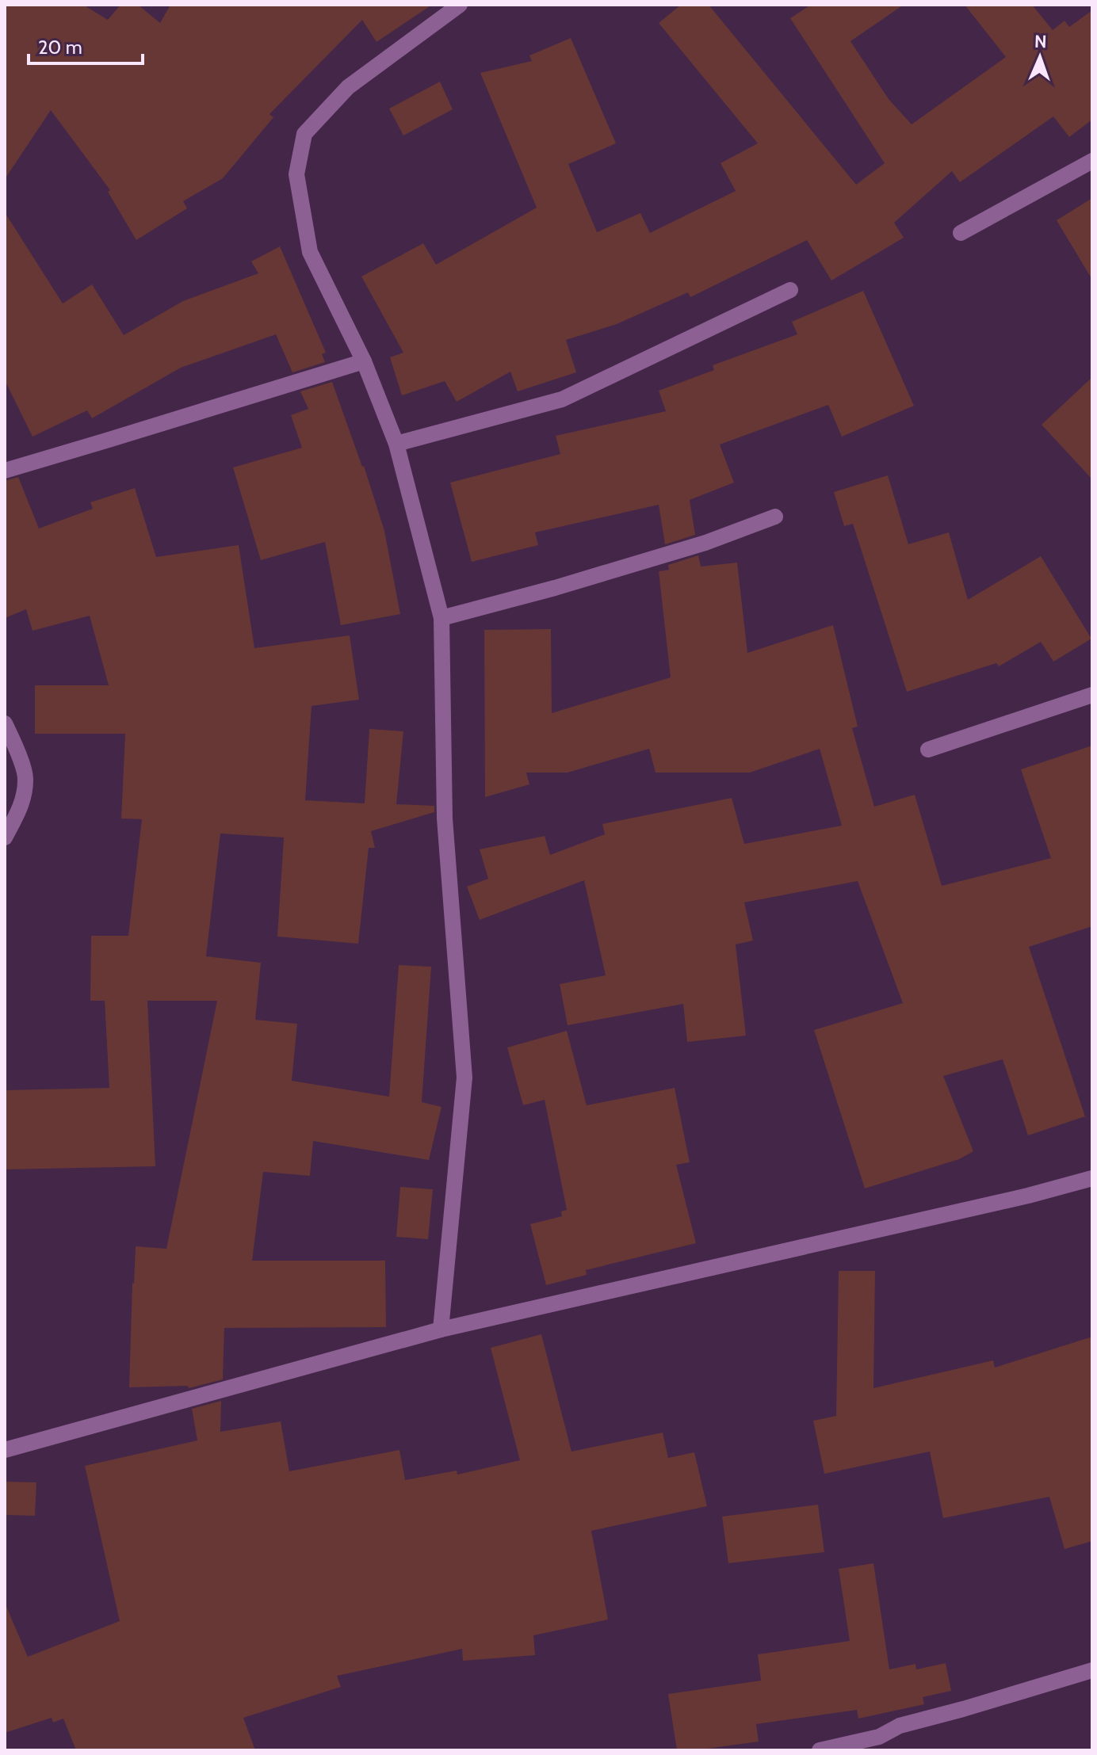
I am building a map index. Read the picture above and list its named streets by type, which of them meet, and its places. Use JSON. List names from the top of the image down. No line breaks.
{"scale_bar":"20 m","north":"top"}
